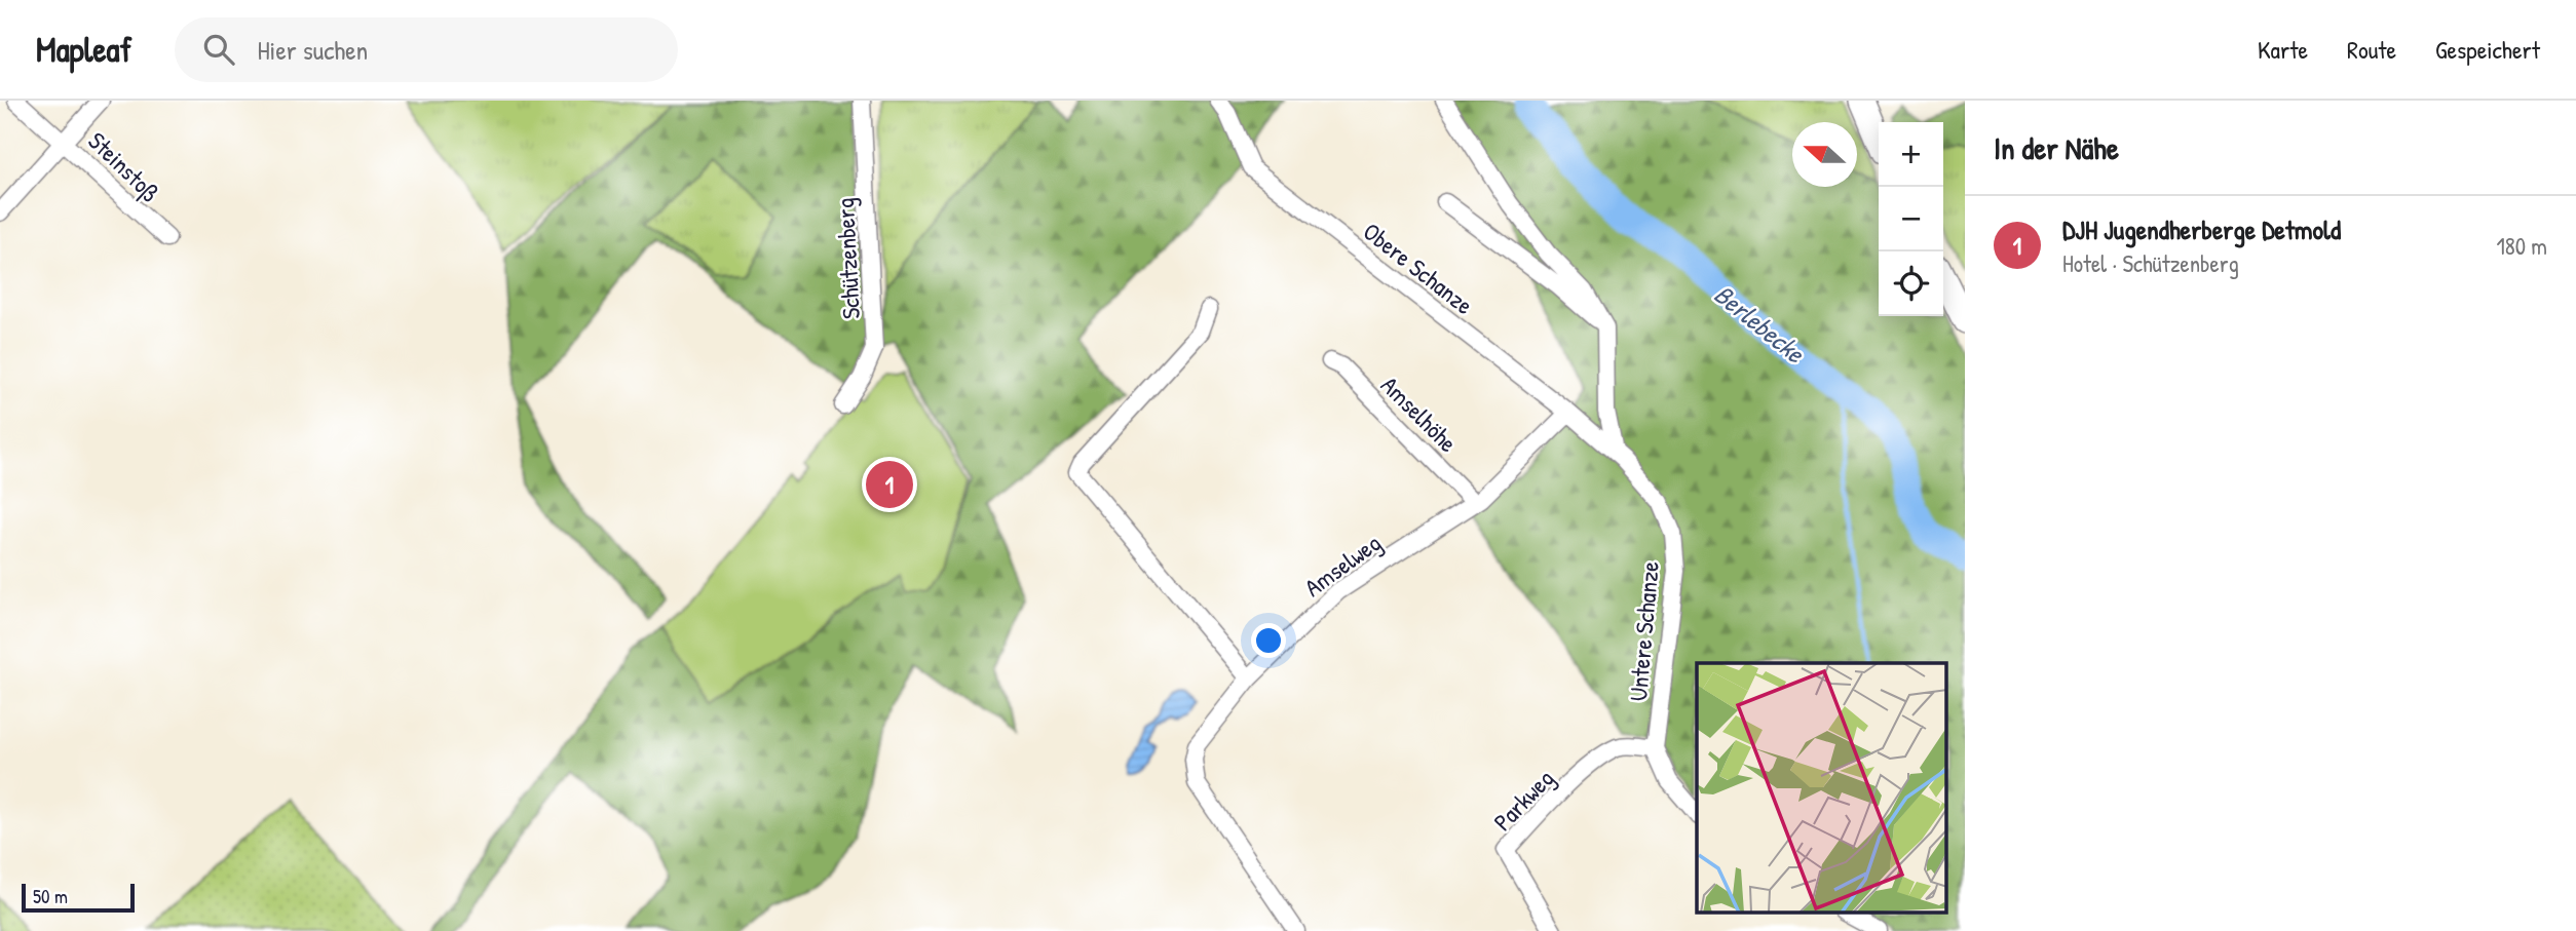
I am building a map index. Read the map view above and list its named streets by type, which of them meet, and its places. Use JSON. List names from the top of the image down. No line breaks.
{"streets":{"street":["Steinstoß","Schützenberg","Obere Schanze","Amselhöhe","Amselweg","Untere Schanze","Parkweg"]},"crossings":[["Obere Schanze","Amselweg"],["Obere Schanze","Untere Schanze"],["Amselhöhe","Amselweg"],["Untere Schanze","Parkweg"]],"water":["Berlebecke"],"scale_bar":"50 m","north":"left","page":{"header":"Mapleaf","search":"Hier suchen","nav":["Karte","Route","Gespeichert"],"heading":"In der Nähe","map_buttons":["+","−"],"list":[{"mark":"1","name":"DJH Jugendherberge Detmold","note":"Hotel · Schützenberg","value":"180 m"}],"pins":"1","scale":"50 m"}}
